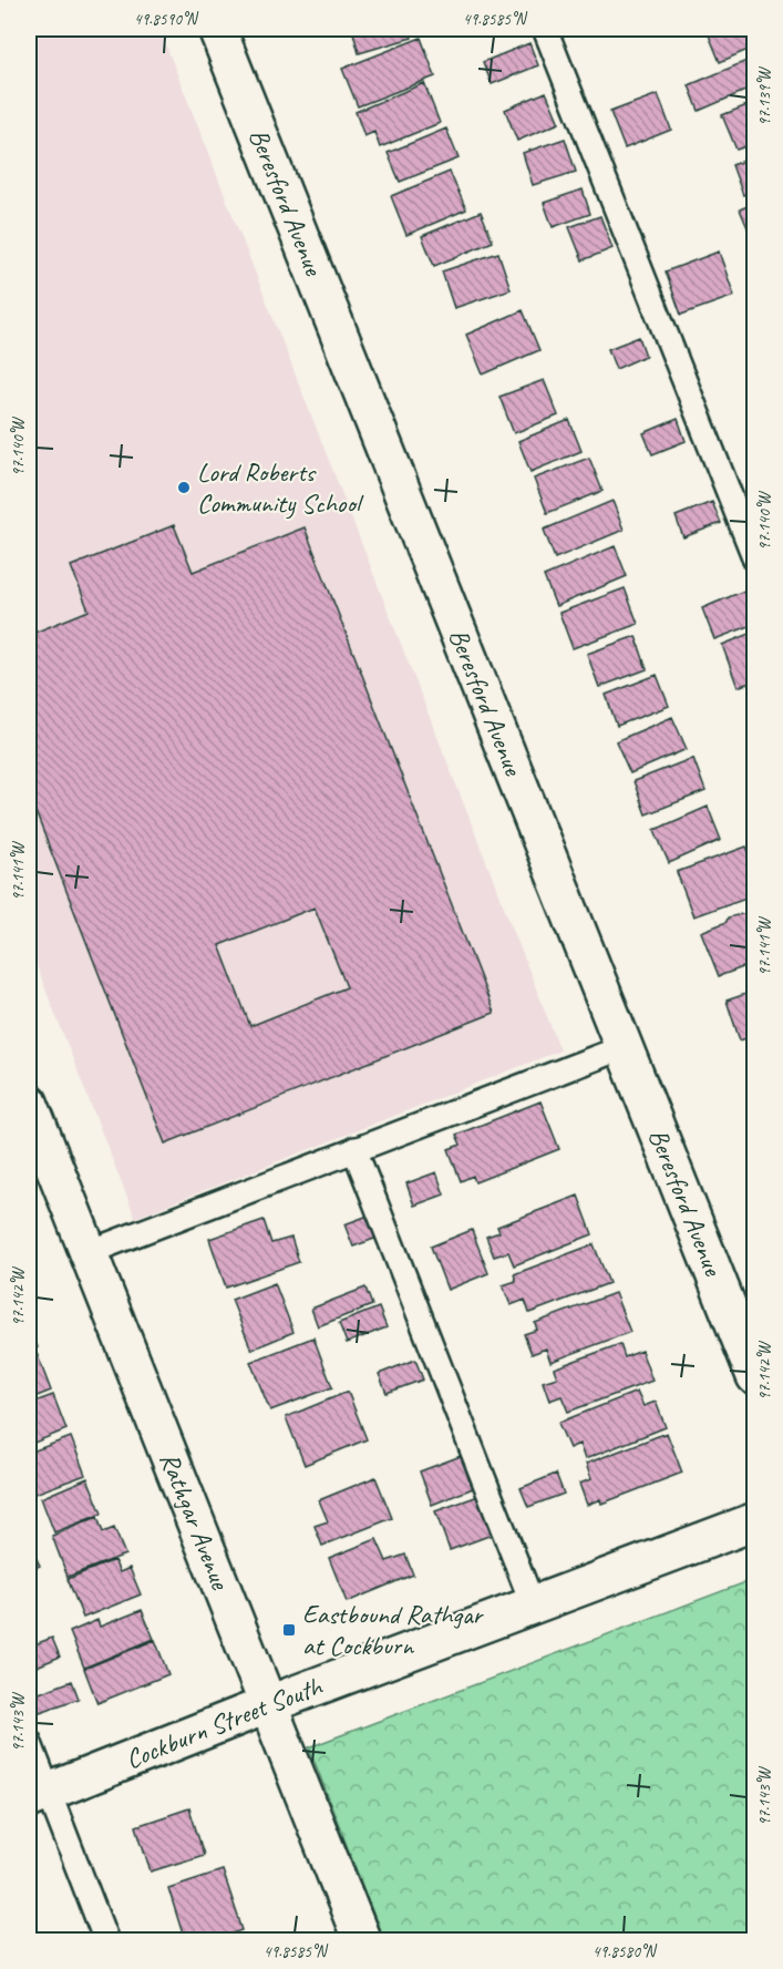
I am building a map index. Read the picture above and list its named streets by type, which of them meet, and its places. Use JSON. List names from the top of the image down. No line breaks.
{"streets":{"street":["Beresford Avenue","Rathgar Avenue","Cockburn Street South"]},"crossings":[["Rathgar Avenue","Cockburn Street South"]],"places":{"other":["Lord Roberts Community School"],"transit":["Eastbound Rathgar at Cockburn"]},"coordinates":["49.8590°N","49.8585°N","97.139°W","97.140°W","97.141°W","97.142°W","97.143°W","49.8580°N"]}
